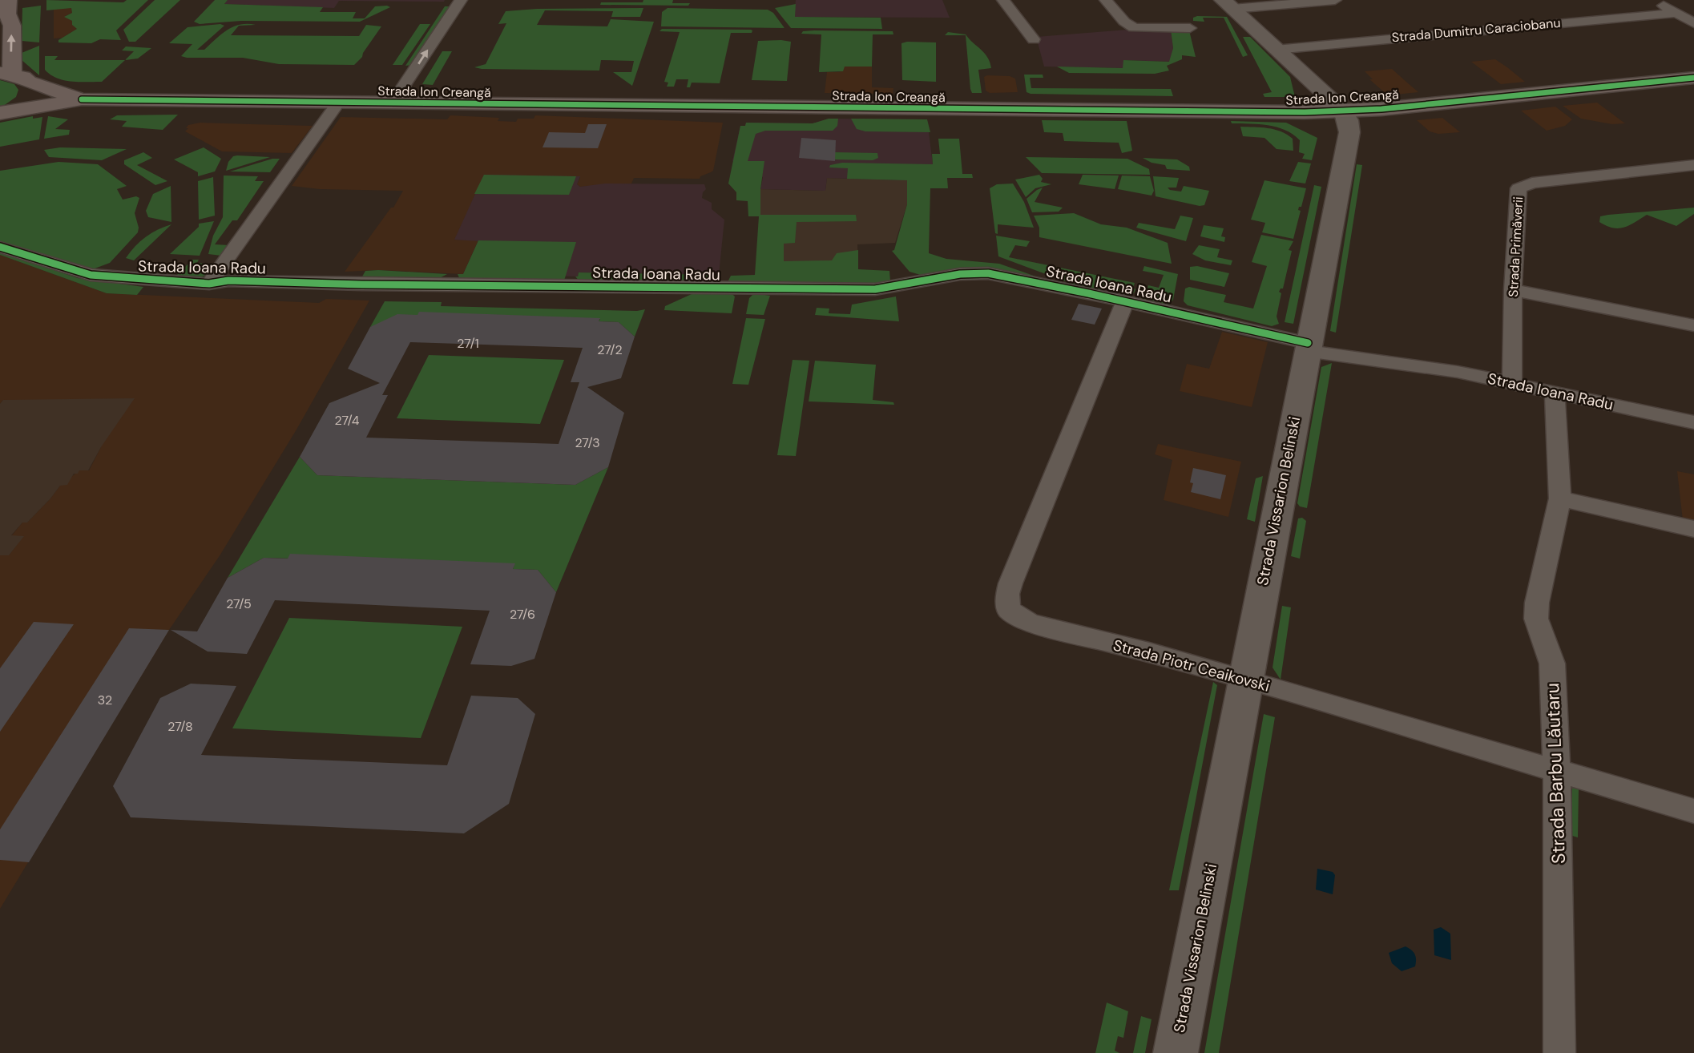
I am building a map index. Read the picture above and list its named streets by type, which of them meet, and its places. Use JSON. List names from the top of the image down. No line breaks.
{"streets":{"main road":["Strada Ion Creangă","Strada Vissarion Belinski"],"street":["Strada Dumitru Caraciobanu","Strada Primăverii","Strada Ioana Radu","Strada Piotr Ceaikovski","Strada Barbu Lăutaru"]},"crossings":[["Strada Ion Creangă","Strada Vissarion Belinski"],["Strada Primăverii","Strada Ioana Radu"],["Strada Ioana Radu","Strada Vissarion Belinski"],["Strada Ioana Radu","Strada Piotr Ceaikovski"],["Strada Ioana Radu","Strada Barbu Lăutaru"],["Strada Vissarion Belinski","Strada Piotr Ceaikovski"],["Strada Piotr Ceaikovski","Strada Barbu Lăutaru"]],"house_numbers":["27/1","27/2","27/4","27/3","27/5","27/6","32","27/8"]}
